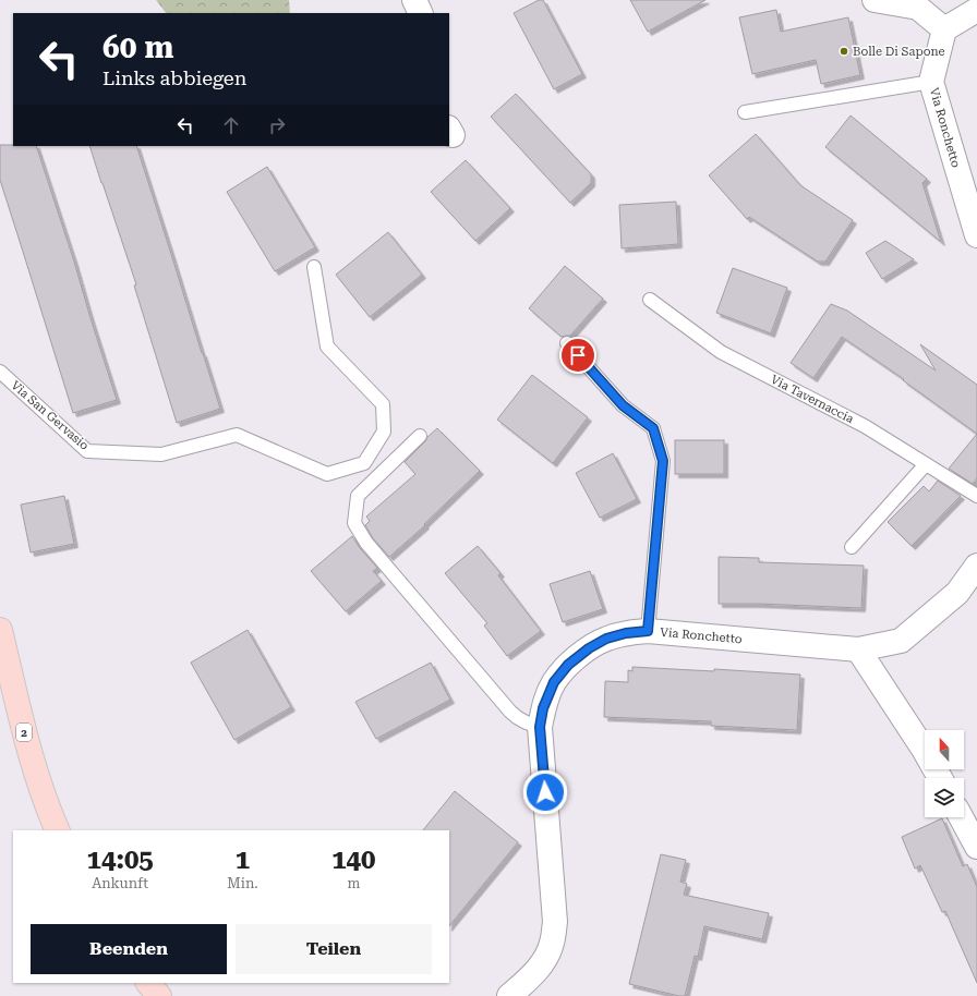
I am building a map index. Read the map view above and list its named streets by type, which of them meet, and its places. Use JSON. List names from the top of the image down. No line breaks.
{"streets":{"main road":["2"],"street":["Via Ronchetto"],"lane":["Via Tavernaccia","Via San Gervasio"]},"places":["Bolle Di Sapone"],"north":"top","page":{"turn":["60 m","Links abbiegen"],"eta":["14:05","Ankunft","1","Min.","140","m"],"buttons":["Beenden","Teilen"]}}
